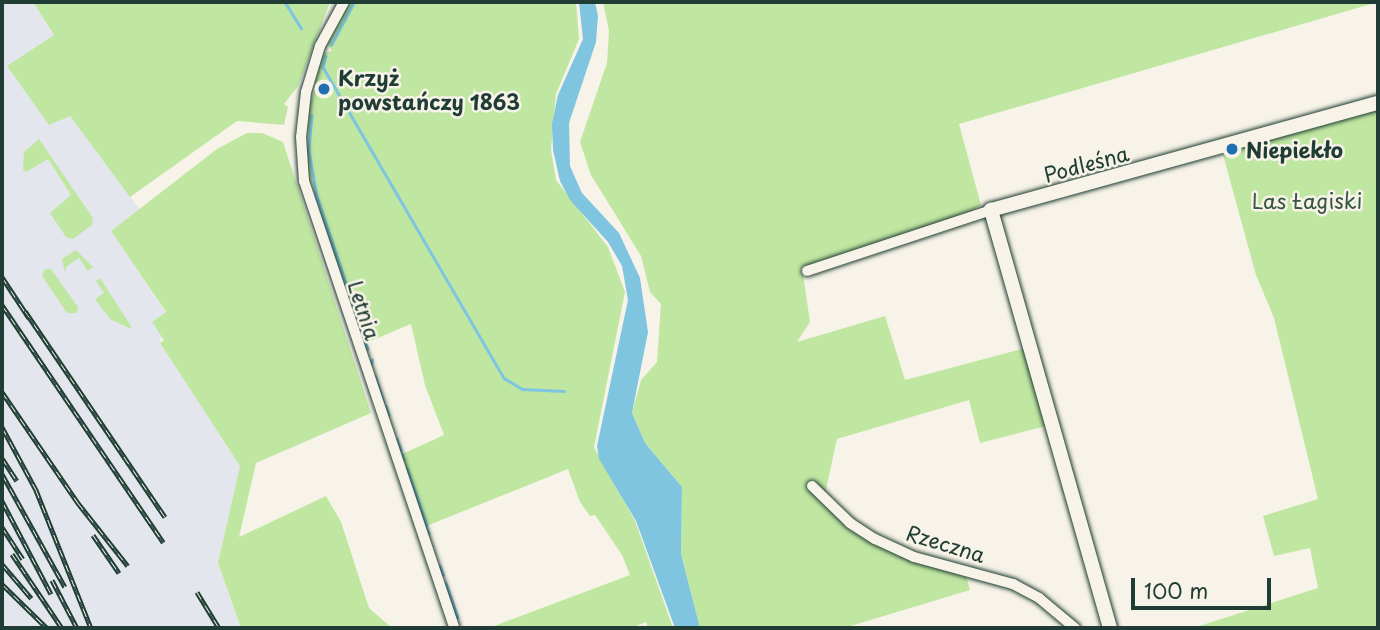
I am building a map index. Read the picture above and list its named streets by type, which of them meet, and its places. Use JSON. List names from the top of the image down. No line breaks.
{"streets":{"street":["Podleśna","Letnia","Rzeczna"]},"parks":["Las Łagiski"],"places":["Krzyż powstańczy 1863","Niepiekło"],"scale_bar":"100 m"}
